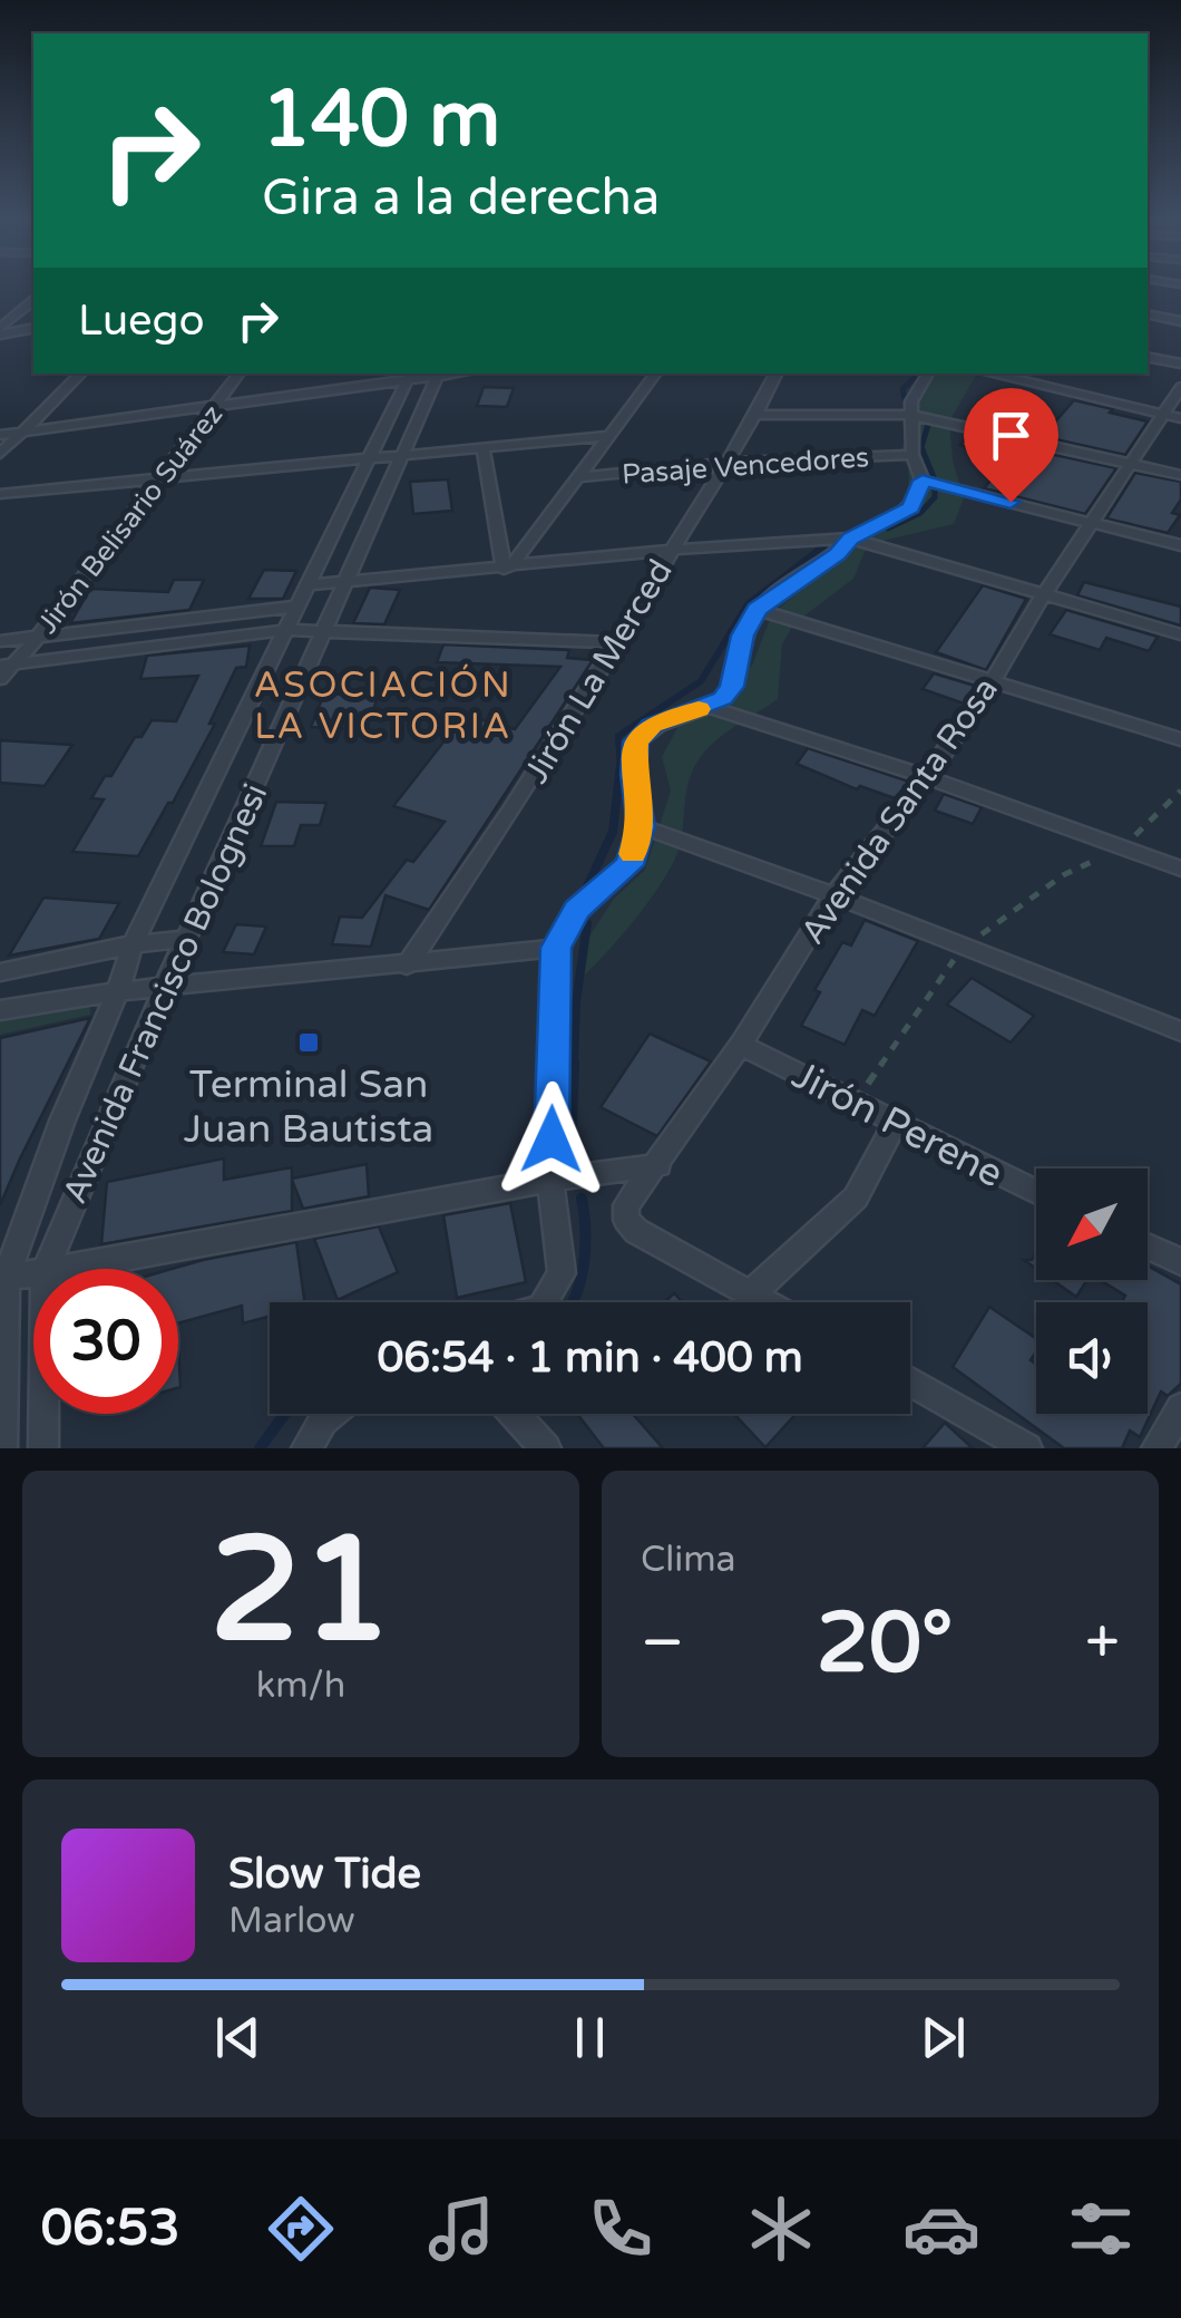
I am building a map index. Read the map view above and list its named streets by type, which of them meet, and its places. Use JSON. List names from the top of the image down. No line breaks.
{"streets":{"street":["Pasaje Vencedores","Jirón Belisario Suárez","Jirón La Merced","Avenida Santa Rosa","Avenida Francisco Bolognesi","Jirón Perene"]},"crossings":[["Pasaje Vencedores","Jirón La Merced"],["Avenida Santa Rosa","Jirón Perene"]],"districts":["ASOCIACIÓN LA VICTORIA"],"places":{"transit":["Terminal San Juan Bautista"]},"north":"bottom left","page":{"turn":["140 m","Gira a la derecha"],"then":"Luego","limit":"30","trip":"06:54 · 1 min · 400 m","tile":[["21","km/h"],"Clima"],"heat":["−","20°","+"],"song":["Slow Tide","Marlow"],"tabs":"06:53"}}
